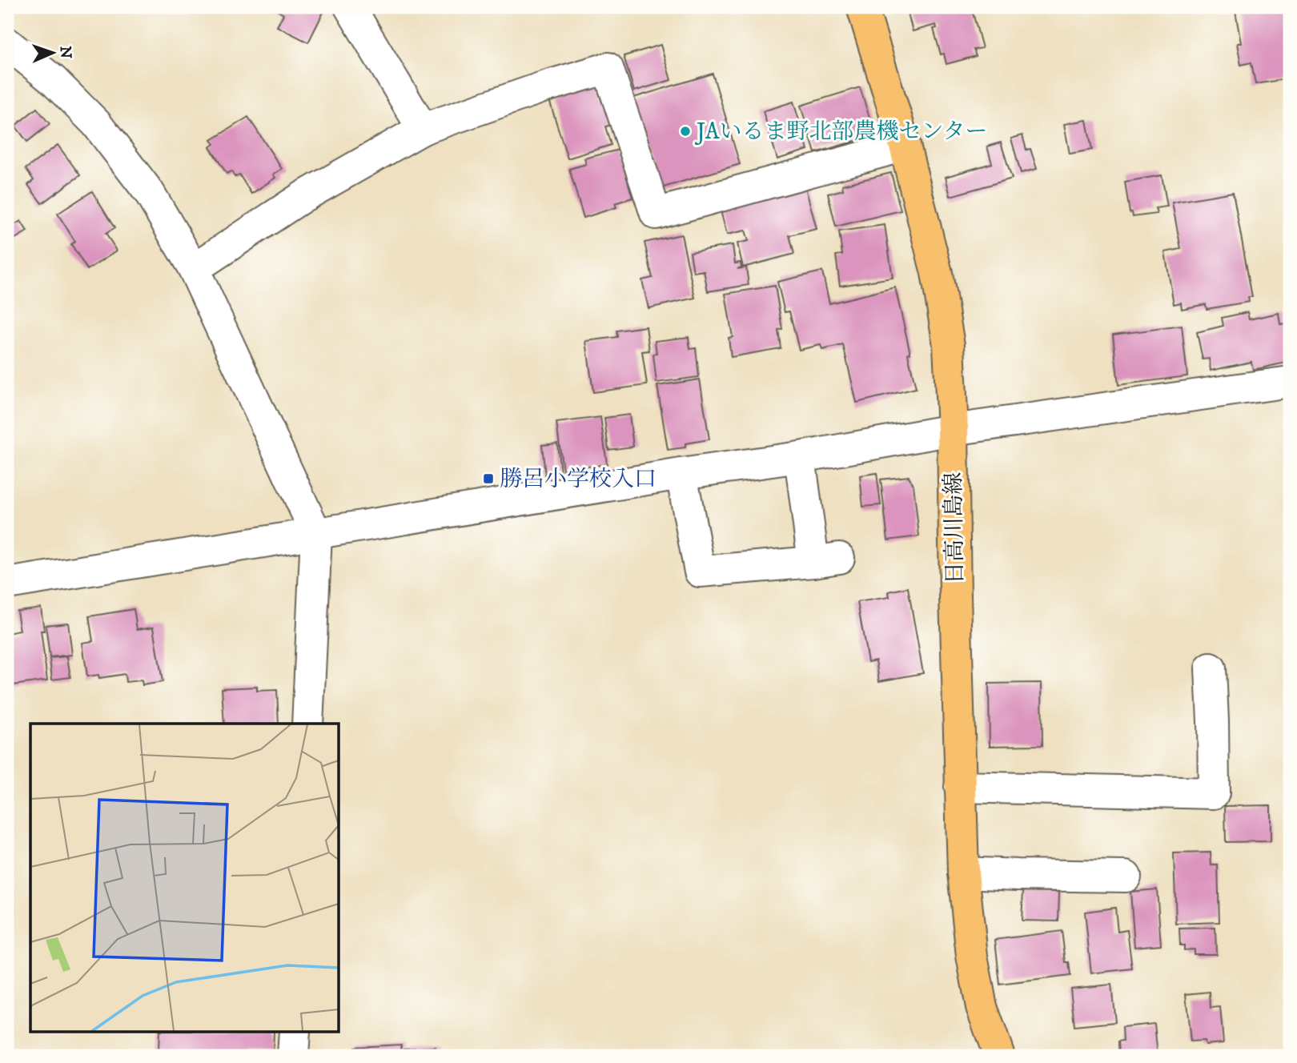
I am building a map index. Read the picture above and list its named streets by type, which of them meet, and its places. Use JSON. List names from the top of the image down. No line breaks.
{"streets":{"main road":["日高川島線"]},"places":{"other":["JAいるま野北部農機センター"],"transit":["勝呂小学校入口"]},"north":"right"}
